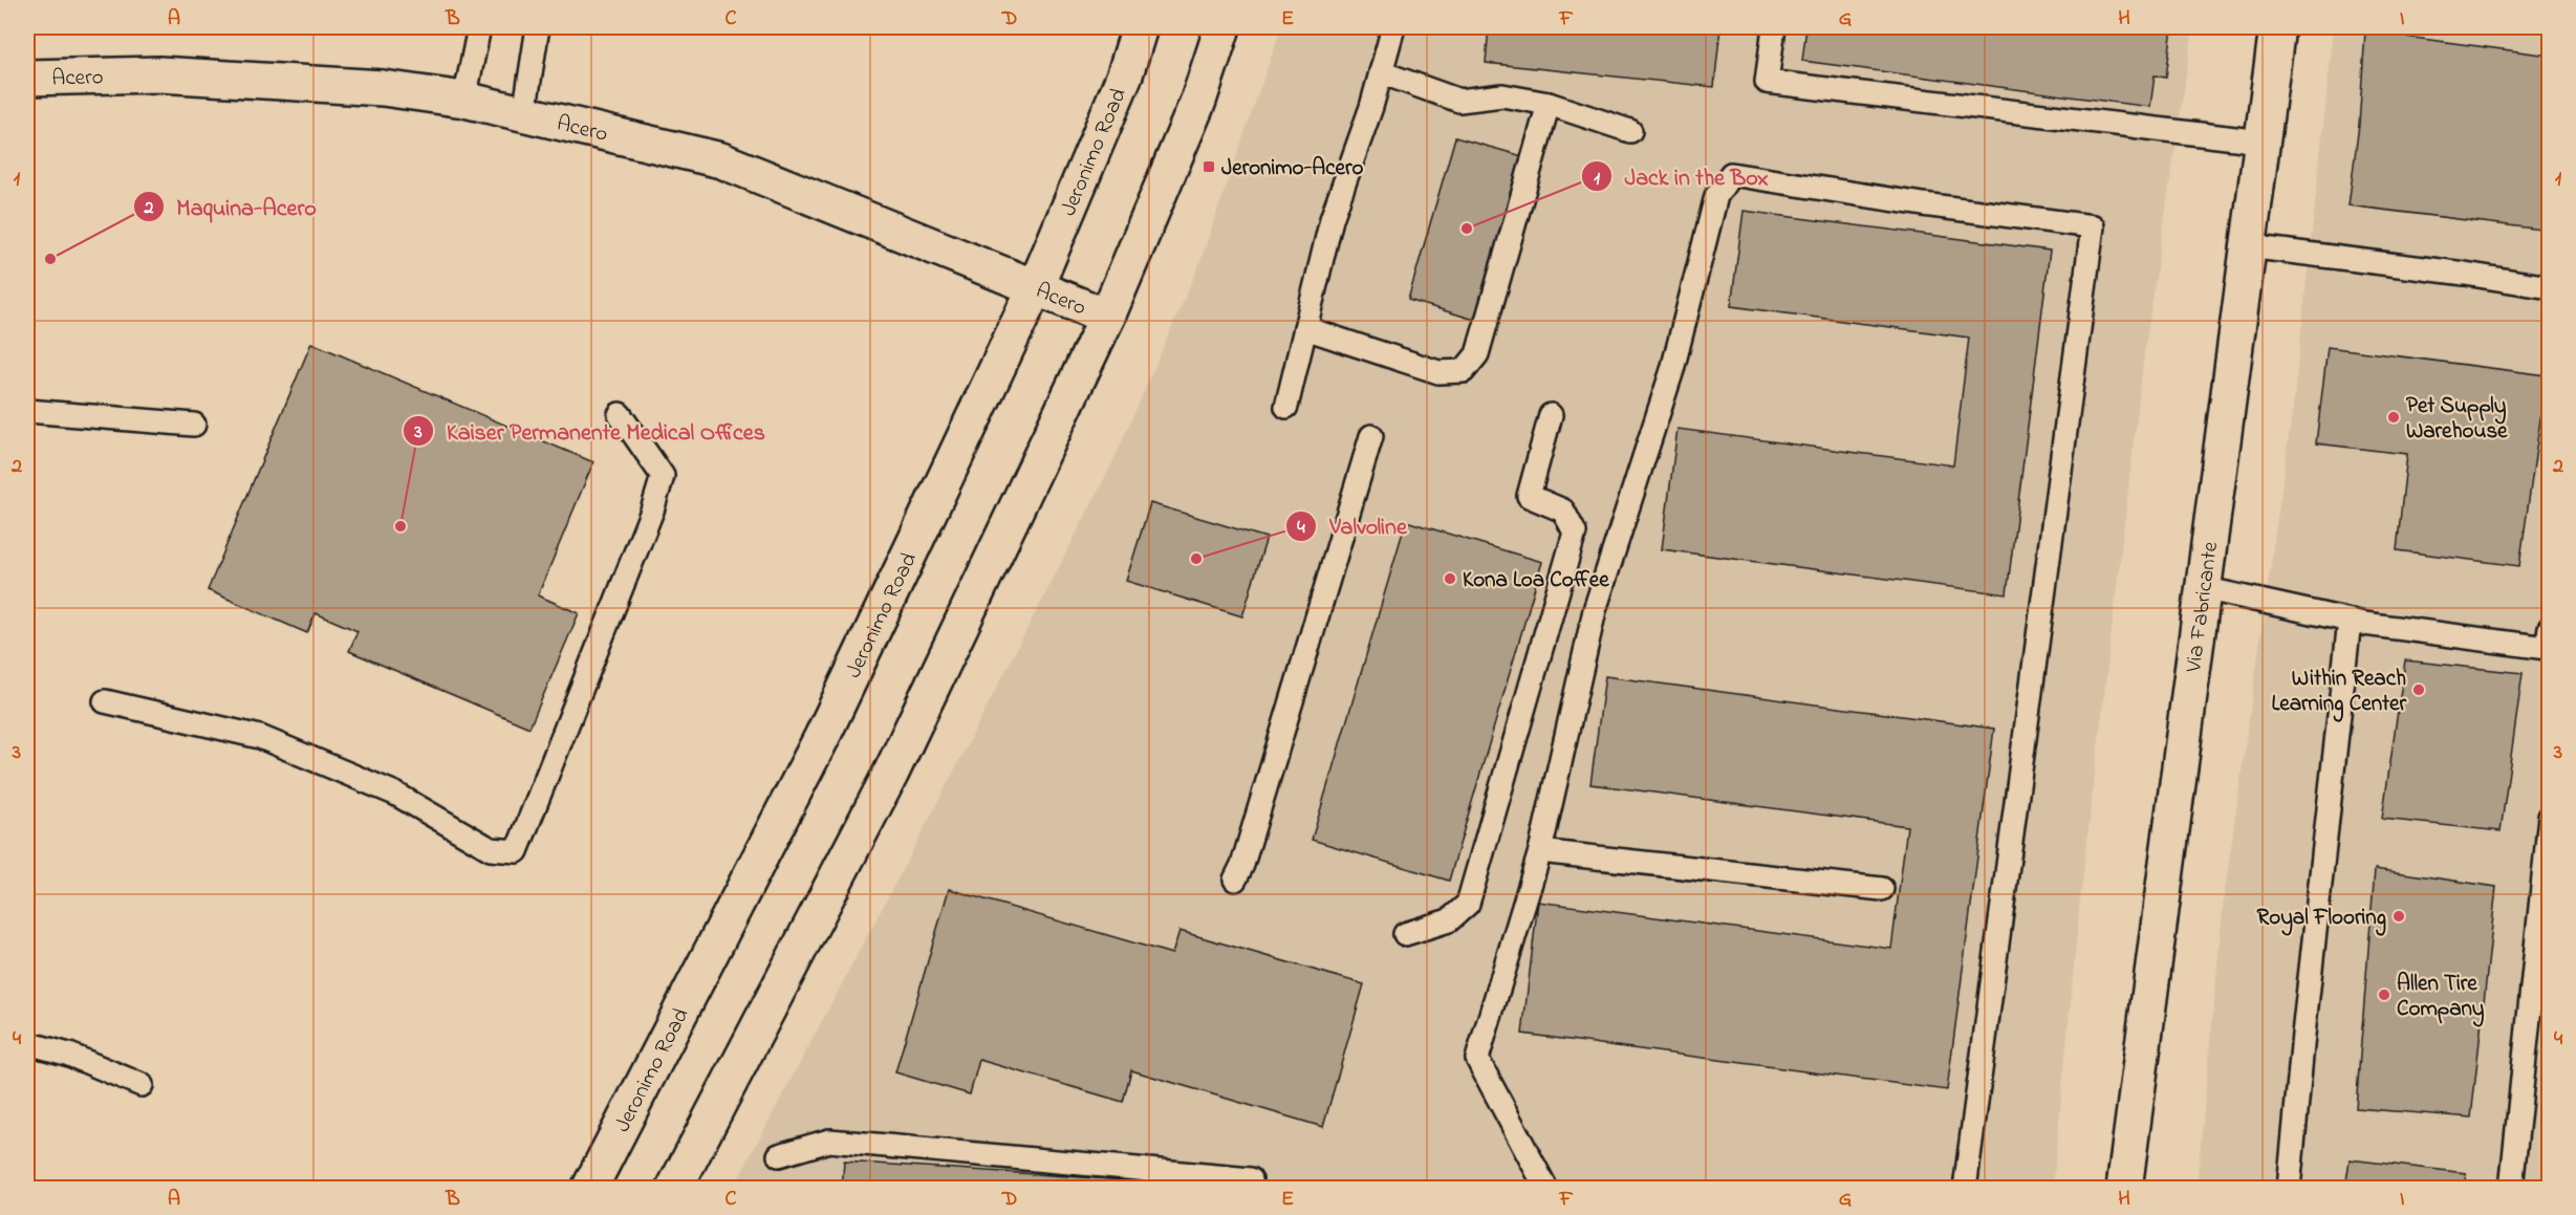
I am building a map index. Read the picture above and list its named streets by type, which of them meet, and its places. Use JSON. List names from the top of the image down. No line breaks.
{"streets":{"main road":["Acero","Jeronimo Road","Via Fabricante"]},"crossings":[["Acero","Jeronimo Road"]],"places":{"transit":["Jeronimo-Acero"],"other":["Jack in the Box","Maquina-Acero","Pet Supply Warehouse","Kaiser Permanente Medical Offices","Valvoline","Kona Loa Coffee","Within Reach Learning Center","Royal Flooring","Allen Tire Company"]},"grid":{"columns":["A","B","C","D","E","F","G","H","I"],"rows":["1","2","3","4"]}}
